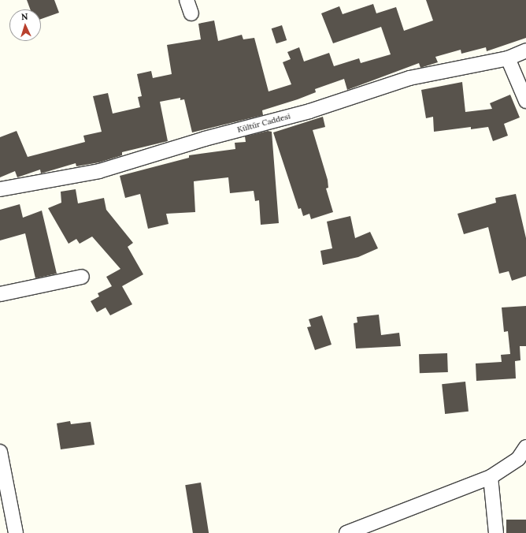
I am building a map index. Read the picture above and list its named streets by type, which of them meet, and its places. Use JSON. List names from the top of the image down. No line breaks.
{"streets":{"street":["Kültür Caddesi"]},"north":"top"}
